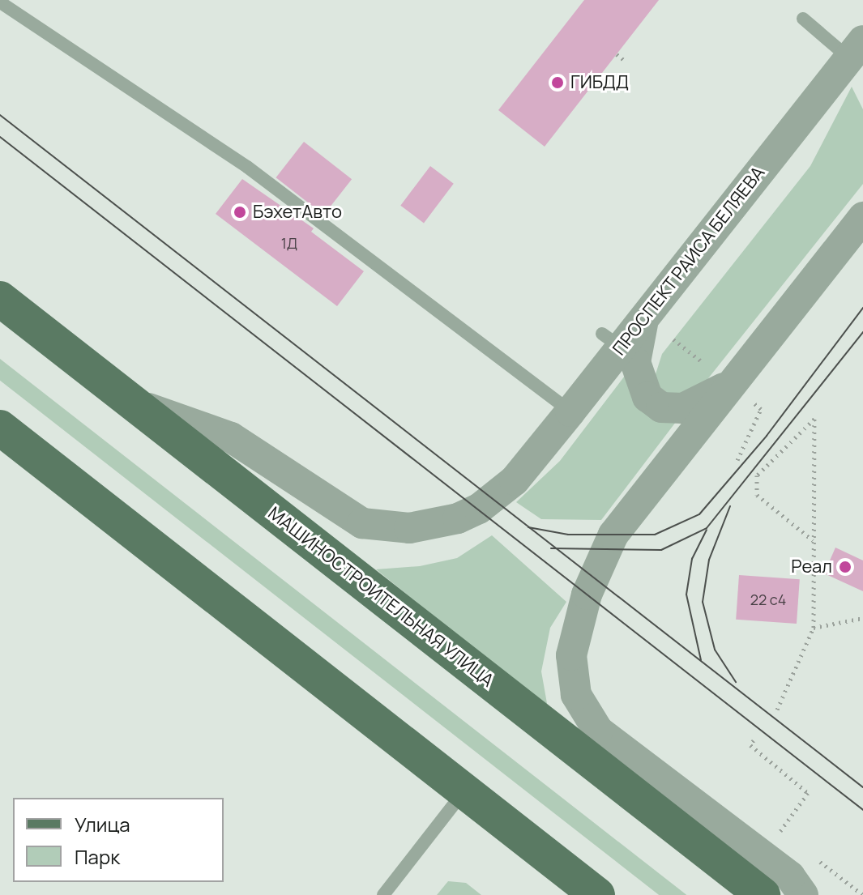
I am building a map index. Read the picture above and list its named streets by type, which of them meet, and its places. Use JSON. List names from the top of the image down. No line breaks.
{"streets":{"main road":["МАШИНОСТРОИТЕЛЬНАЯ УЛИЦА"],"street":["ПРОСПЕКТ РАИСА БЕЛЯЕВА"]},"crossings":[["ПРОСПЕКТ РАИСА БЕЛЯЕВА","МАШИНОСТРОИТЕЛЬНАЯ УЛИЦА"]],"places":["ГИБДД","БэхетАвто","Реал"],"house_numbers":["1Д","22 с4"],"legend":["Улица","Парк"]}
